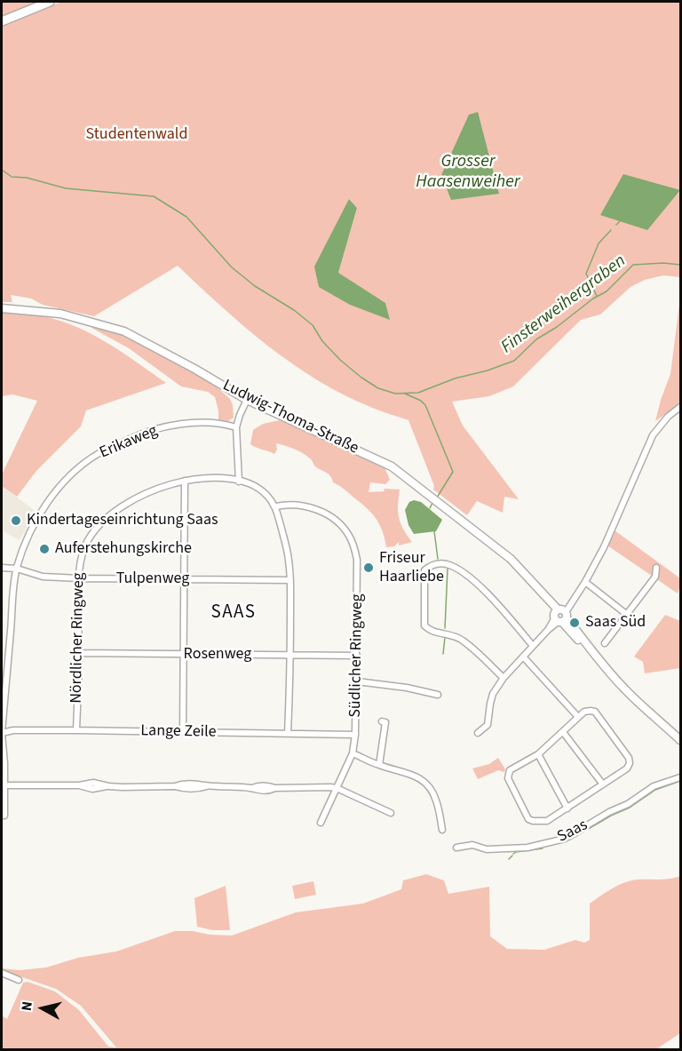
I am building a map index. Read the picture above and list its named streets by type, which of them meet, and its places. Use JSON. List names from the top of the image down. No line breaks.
{"streets":{"street":["Ludwig-Thoma-Straße","Erikaweg","Tulpenweg","Nördlicher Ringweg","Rosenweg","Südlicher Ringweg","Lange Zeile","Saas"]},"crossings":[["Erikaweg","Tulpenweg"],["Erikaweg","Lange Zeile"],["Tulpenweg","Nördlicher Ringweg"],["Nördlicher Ringweg","Rosenweg"],["Nördlicher Ringweg","Südlicher Ringweg"],["Nördlicher Ringweg","Lange Zeile"],["Rosenweg","Südlicher Ringweg"],["Südlicher Ringweg","Lange Zeile"]],"districts":["SAAS"],"water":["Grosser Haasenweiher","Finsterweihergraben"],"parks":["Studentenwald"],"places":["Kindertageseinrichtung Saas","Auferstehungskirche","Friseur Haarliebe","Saas Süd"],"north":"left"}
